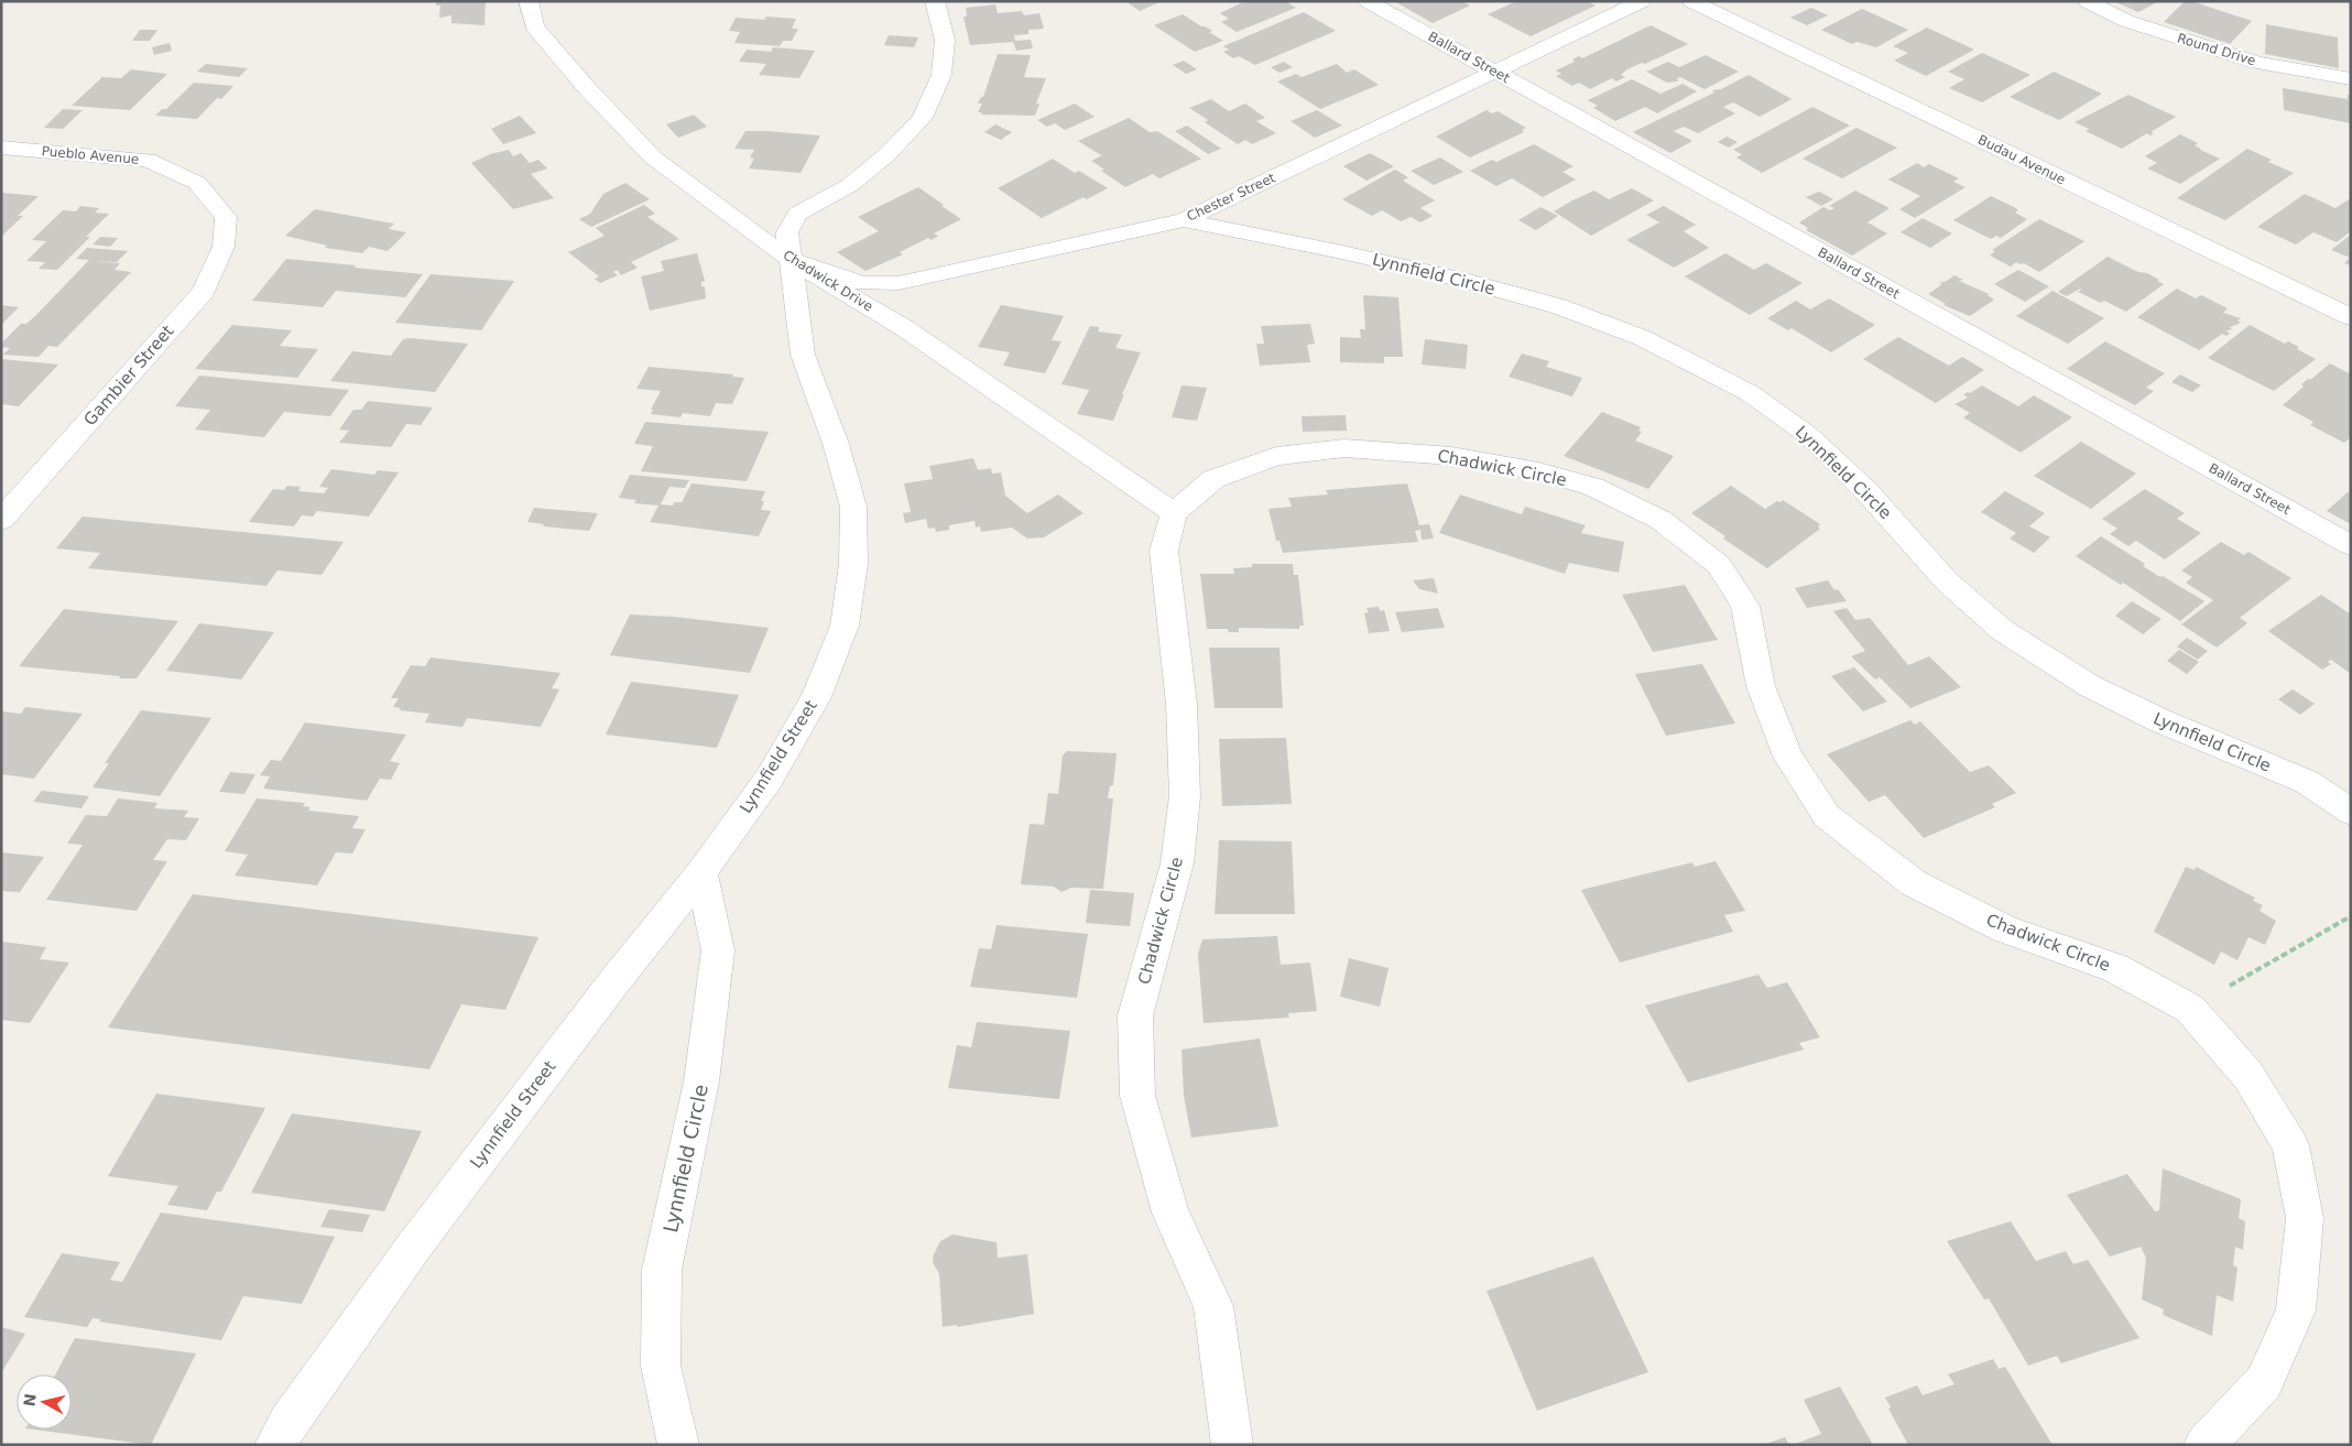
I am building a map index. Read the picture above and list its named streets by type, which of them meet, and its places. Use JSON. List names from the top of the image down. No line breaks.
{"streets":{"street":["Round Drive","Ballard Street","Pueblo Avenue","Budau Avenue","Chester Street","Lynnfield Circle","Chadwick Drive","Gambier Street","Chadwick Circle","Lynnfield Street"]},"crossings":[["Ballard Street","Chester Street"],["Pueblo Avenue","Gambier Street"],["Chester Street","Lynnfield Circle"],["Chester Street","Chadwick Drive"],["Chester Street","Lynnfield Street"],["Lynnfield Circle","Lynnfield Street"],["Chadwick Drive","Chadwick Circle"],["Chadwick Drive","Lynnfield Street"]],"north":"left"}
